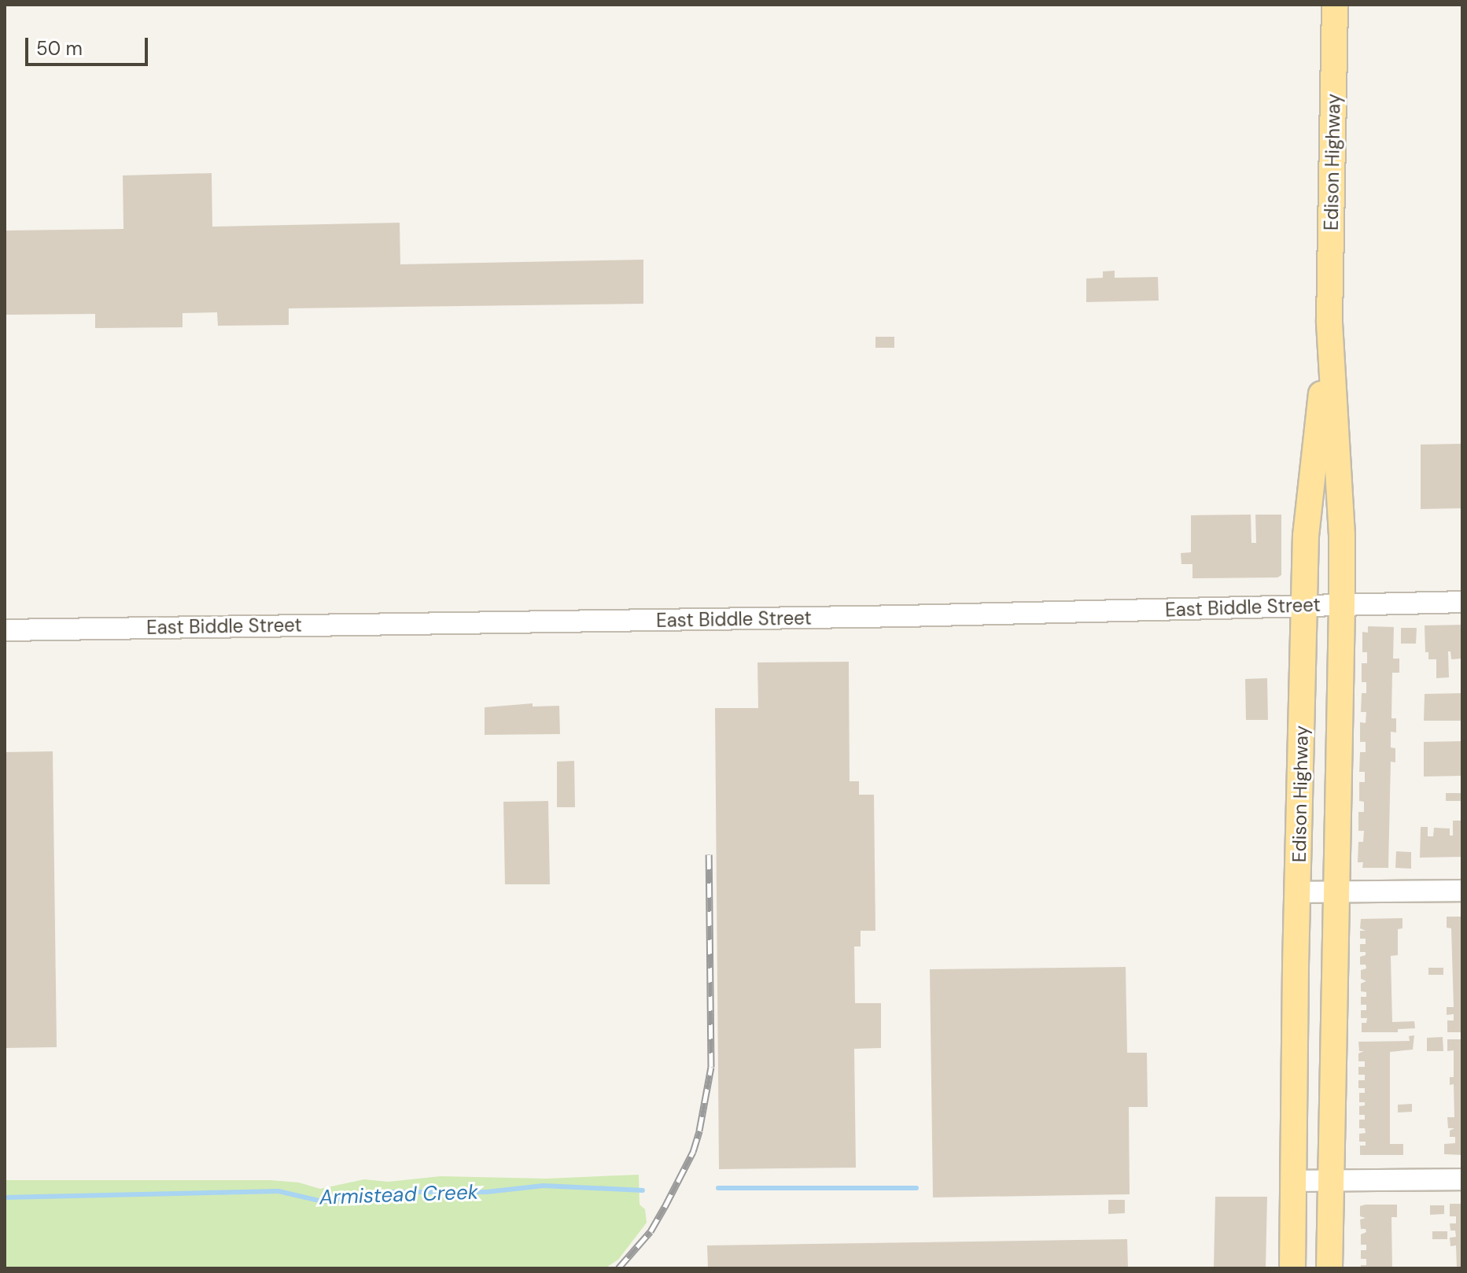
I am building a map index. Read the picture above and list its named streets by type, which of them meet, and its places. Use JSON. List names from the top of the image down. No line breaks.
{"streets":{"main road":["Edison Highway"],"street":["East Biddle Street"]},"crossings":[["Edison Highway","East Biddle Street"]],"water":["Armistead Creek"],"scale_bar":"50 m"}
